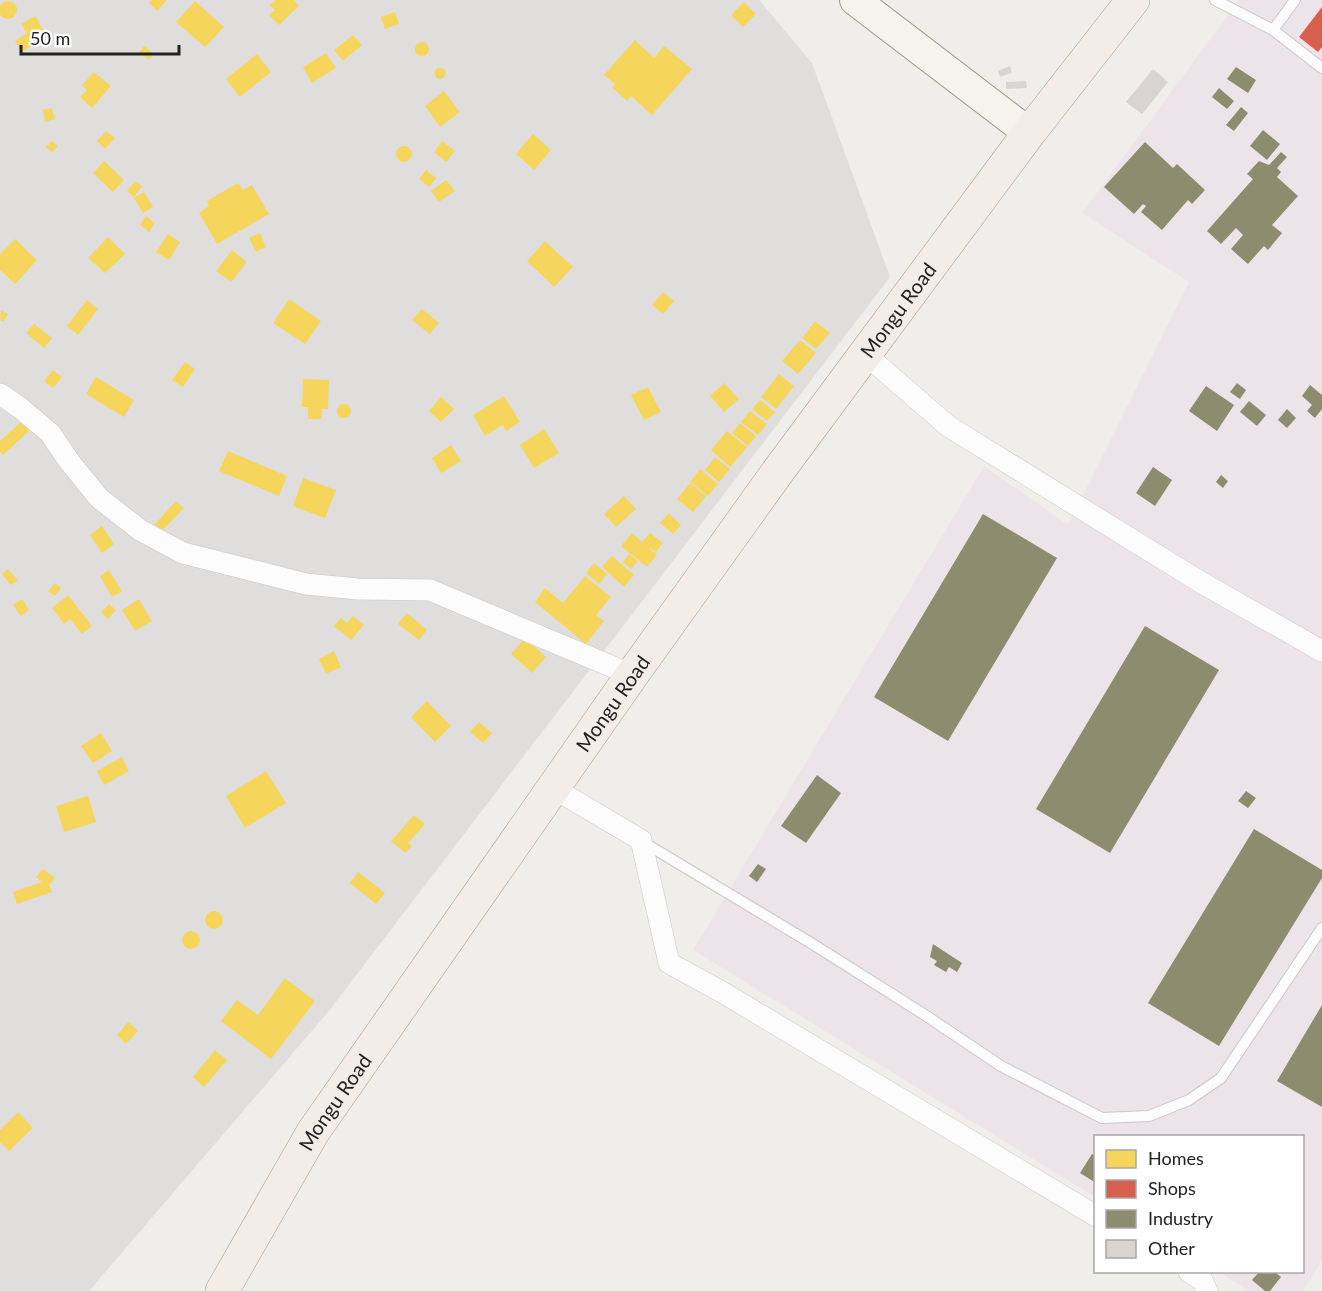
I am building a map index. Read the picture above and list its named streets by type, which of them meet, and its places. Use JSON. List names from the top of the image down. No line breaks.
{"streets":{"main road":["Mongu Road"]},"legend":["Homes","Shops","Industry","Other"],"scale_bar":"50 m"}
